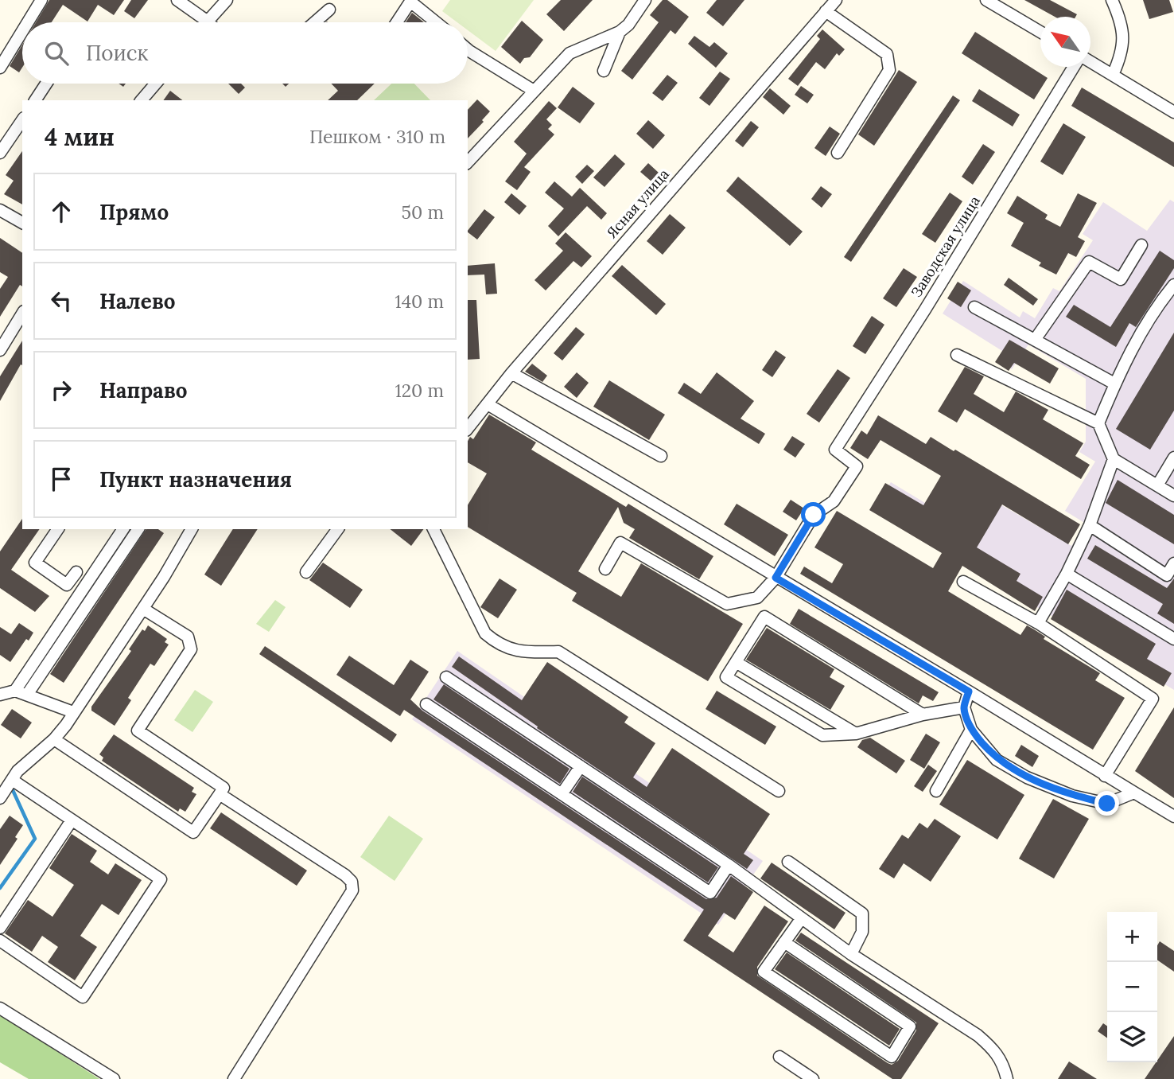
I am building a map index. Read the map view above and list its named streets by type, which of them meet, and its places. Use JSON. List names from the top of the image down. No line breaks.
{"streets":{"street":["Ясная улица","Заводская улица"]},"north":"top left","page":{"search":"Поиск","heading":["4 мин","Пешком · 310 m"],"list":[["Прямо","50 m"],["Налево","140 m"],["Направо","120 m"],"Пункт назначения"],"map_buttons":["+","−"]}}
